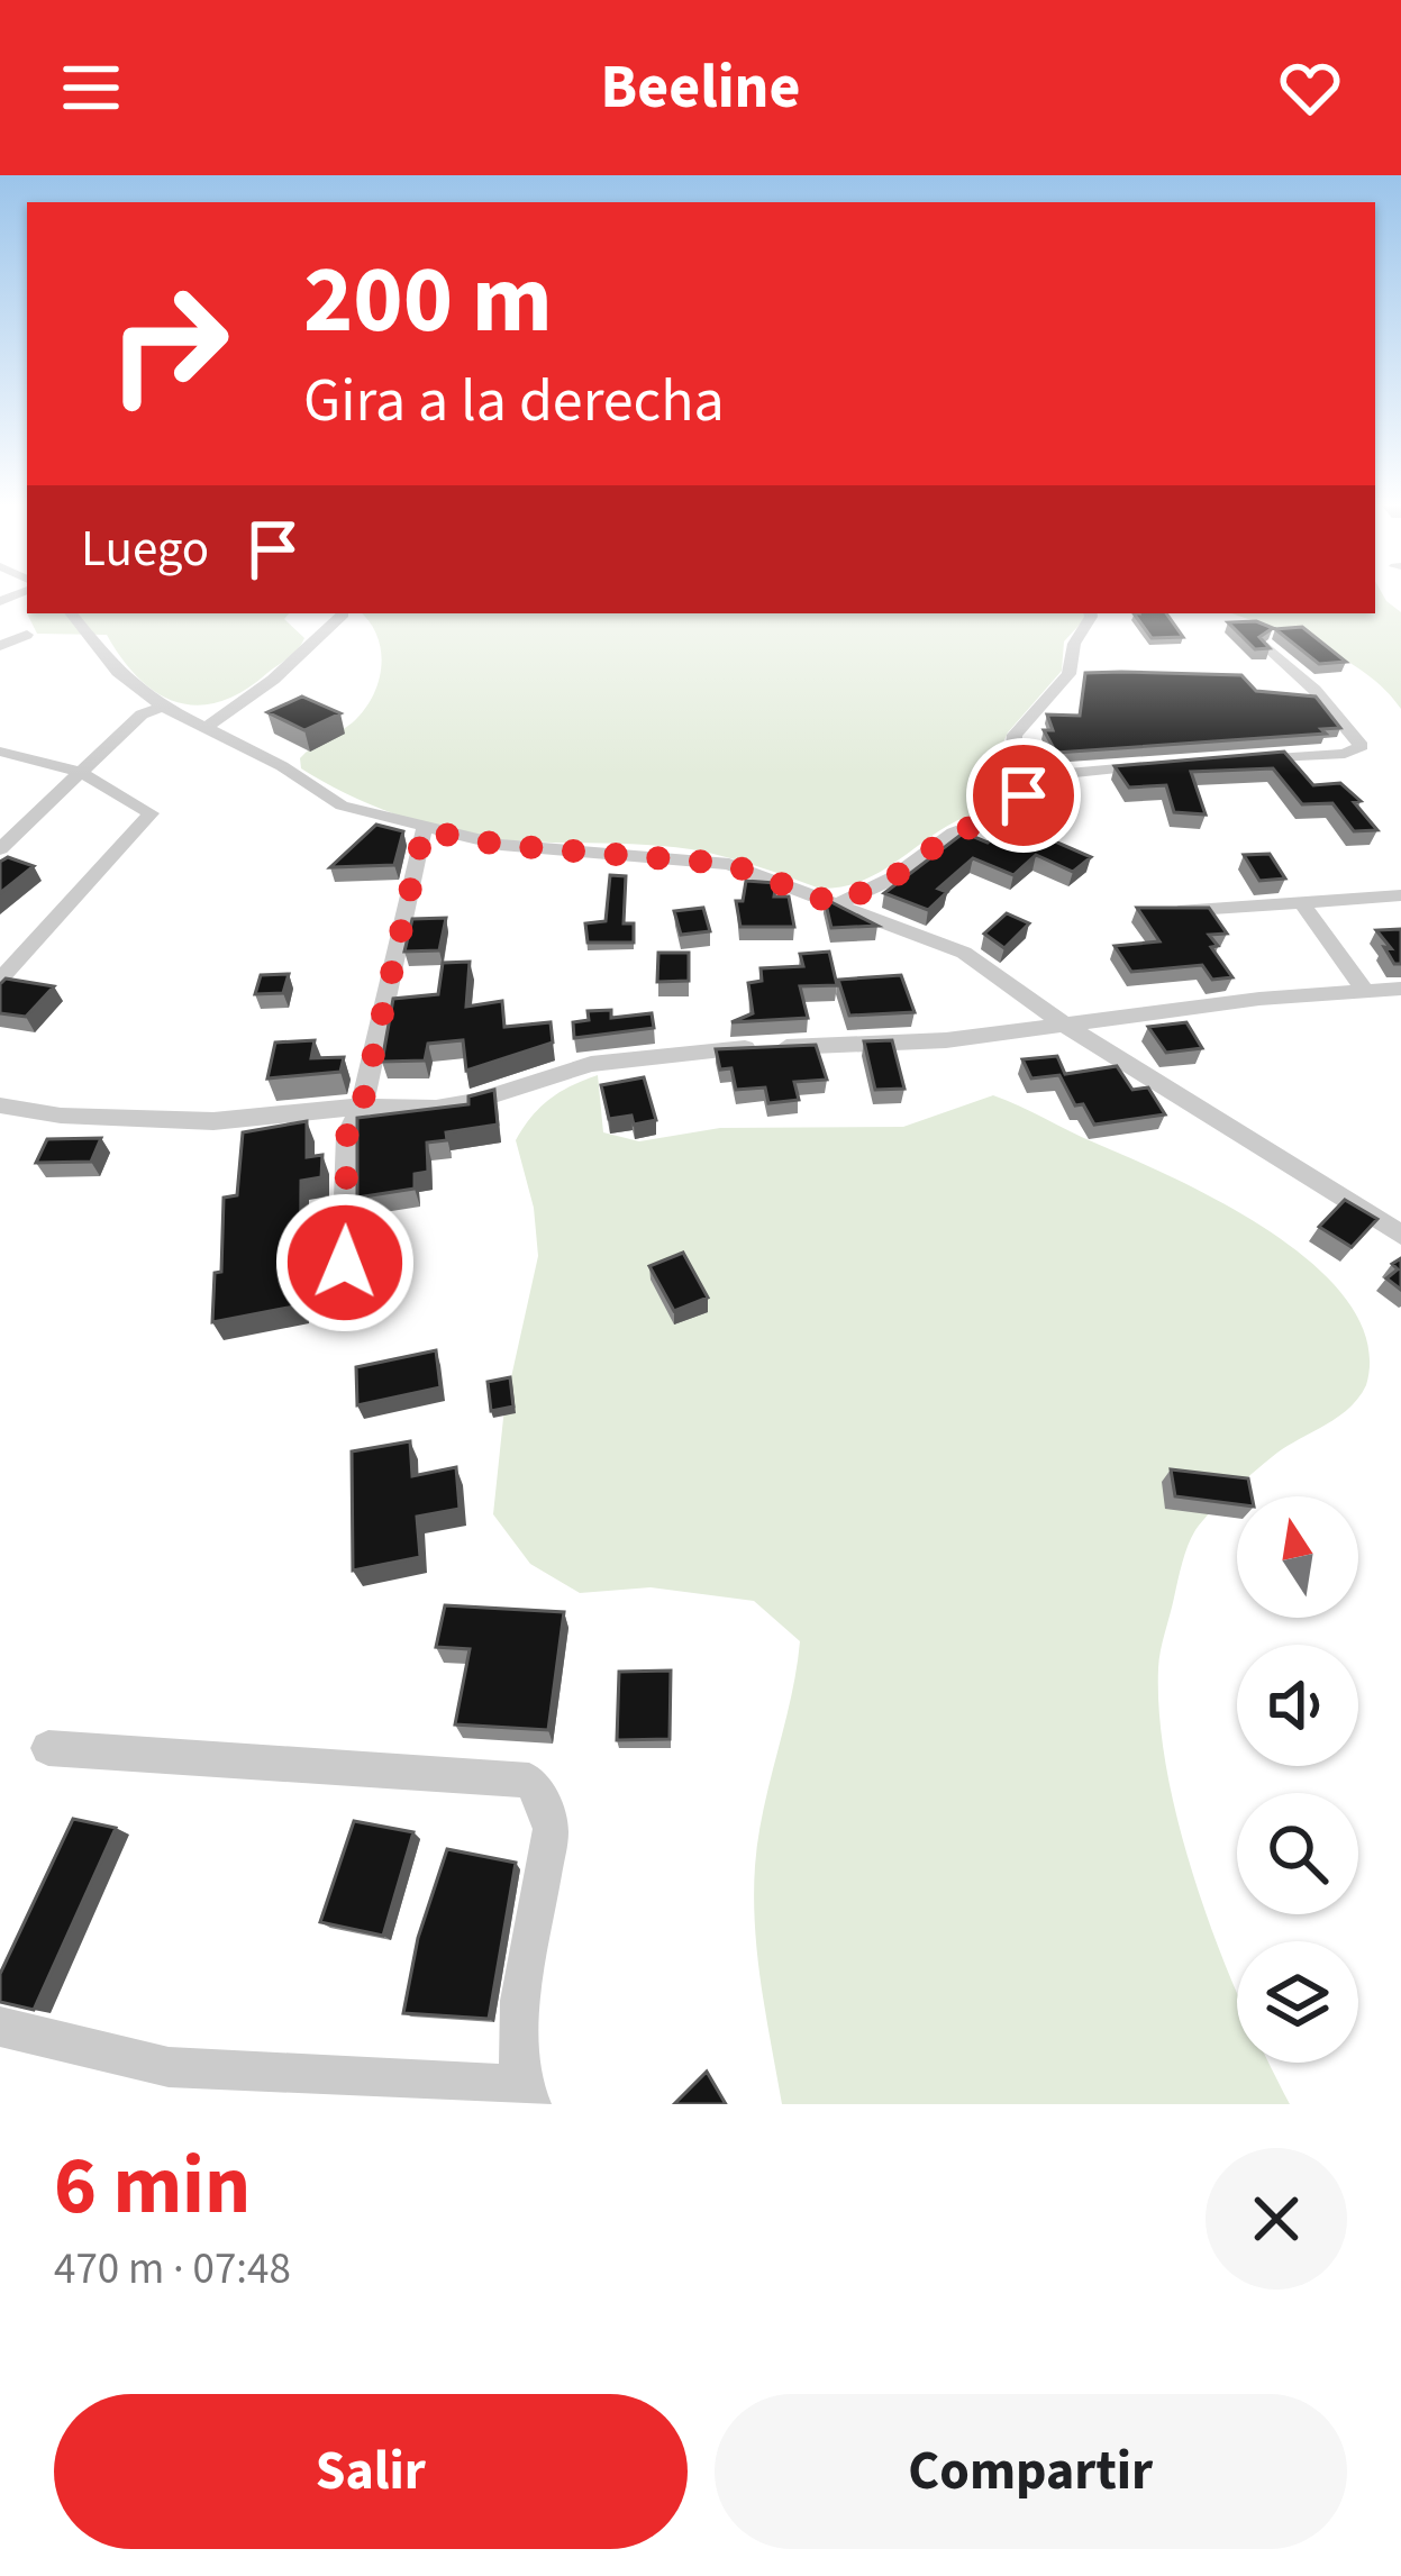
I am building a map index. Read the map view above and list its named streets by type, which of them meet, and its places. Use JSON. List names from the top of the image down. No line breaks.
{"north":"top","page":{"header":"Beeline","turn":["200 m","Gira a la derecha"],"then":"Luego","heading":["6 min","470 m · 07:48"],"buttons":["Salir","Compartir"]}}
